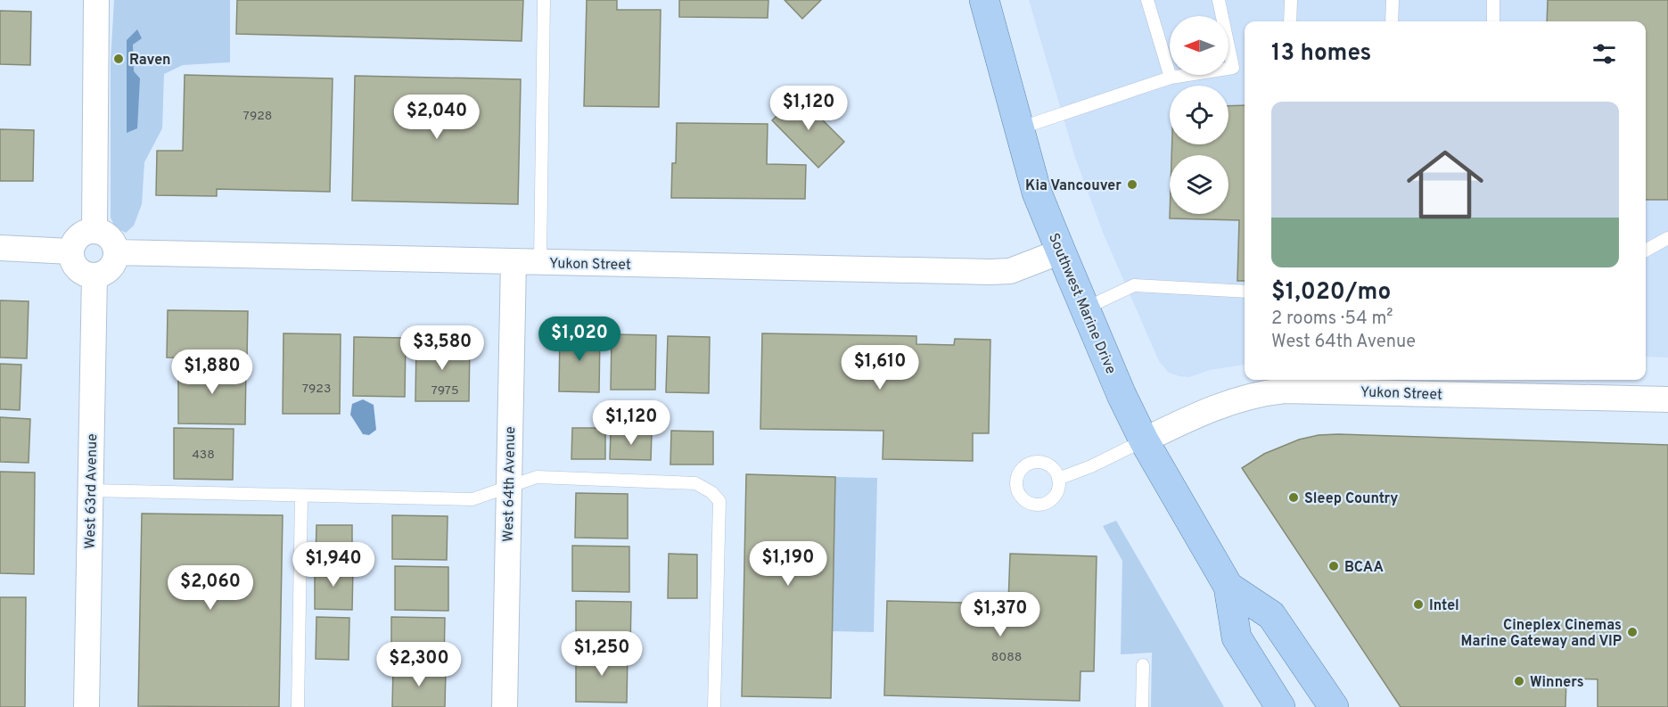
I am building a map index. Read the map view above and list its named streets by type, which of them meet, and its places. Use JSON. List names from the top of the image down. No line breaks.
{"streets":{"main road":["Southwest Marine Drive"],"street":["Yukon Street","West 64th Avenue","West 63rd Avenue"]},"crossings":[["Yukon Street","Southwest Marine Drive"],["Yukon Street","West 64th Avenue"],["Yukon Street","West 63rd Avenue"]],"places":["Raven","Kia Vancouver","Sleep Country","BCAA","Intel","Cineplex Cinemas Marine Gateway and VIP","Winners"],"house_numbers":["7928","7923","7975","438","8088"],"north":"left","page":{"heading":"13 homes","price":["$1,120","$2,040","$1,020","$3,580","$1,610","$1,880","$1,120","$1,190","$1,940","$2,060","$1,370","$1,250","$2,300"],"list":[{"name":"$1,020/mo","note":"2 rooms · 54 m² · West 64th Avenue"}]}}
